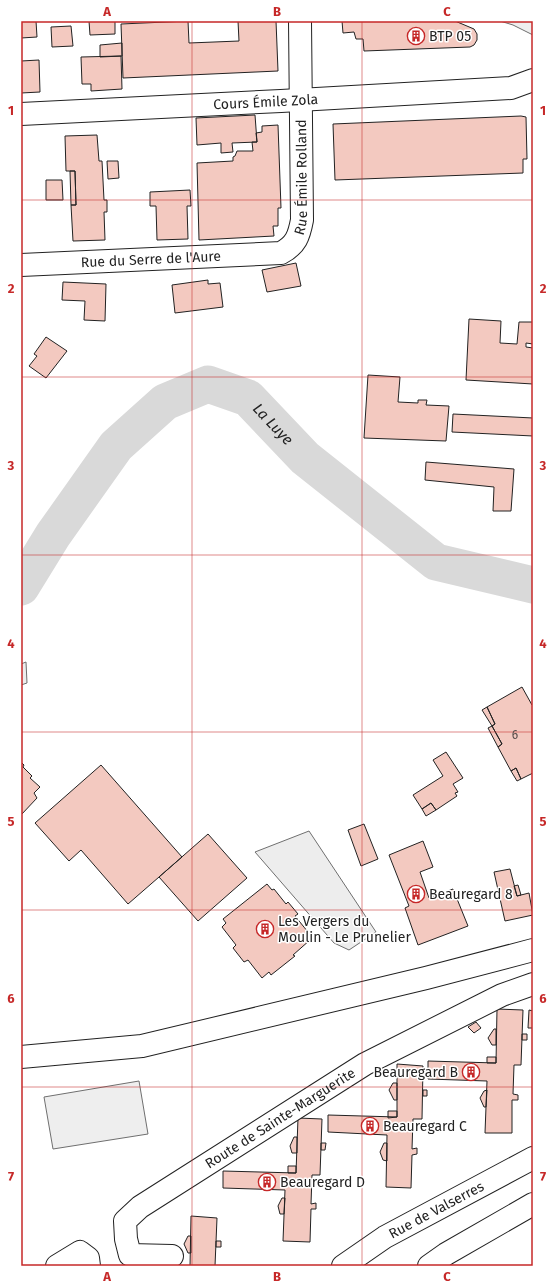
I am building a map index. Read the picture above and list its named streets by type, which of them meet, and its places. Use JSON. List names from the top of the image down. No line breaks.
{"streets":{"street":["Cours Émile Zola","Rue Émile Rolland","Rue du Serre de l'Aure","Route de Sainte-Marguerite","Rue de Valserres"]},"crossings":[["Cours Émile Zola","Rue Émile Rolland"],["Rue Émile Rolland","Rue du Serre de l'Aure"]],"water":["La Luye"],"places":{"building":["BTP 05","Beauregard 8","Les Vergers du Moulin - Le Prunelier","Beauregard B","Beauregard C","Beauregard D"]},"house_numbers":["6"],"grid":{"columns":["A","B","C"],"rows":["1","2","3","4","5","6","7"]}}
